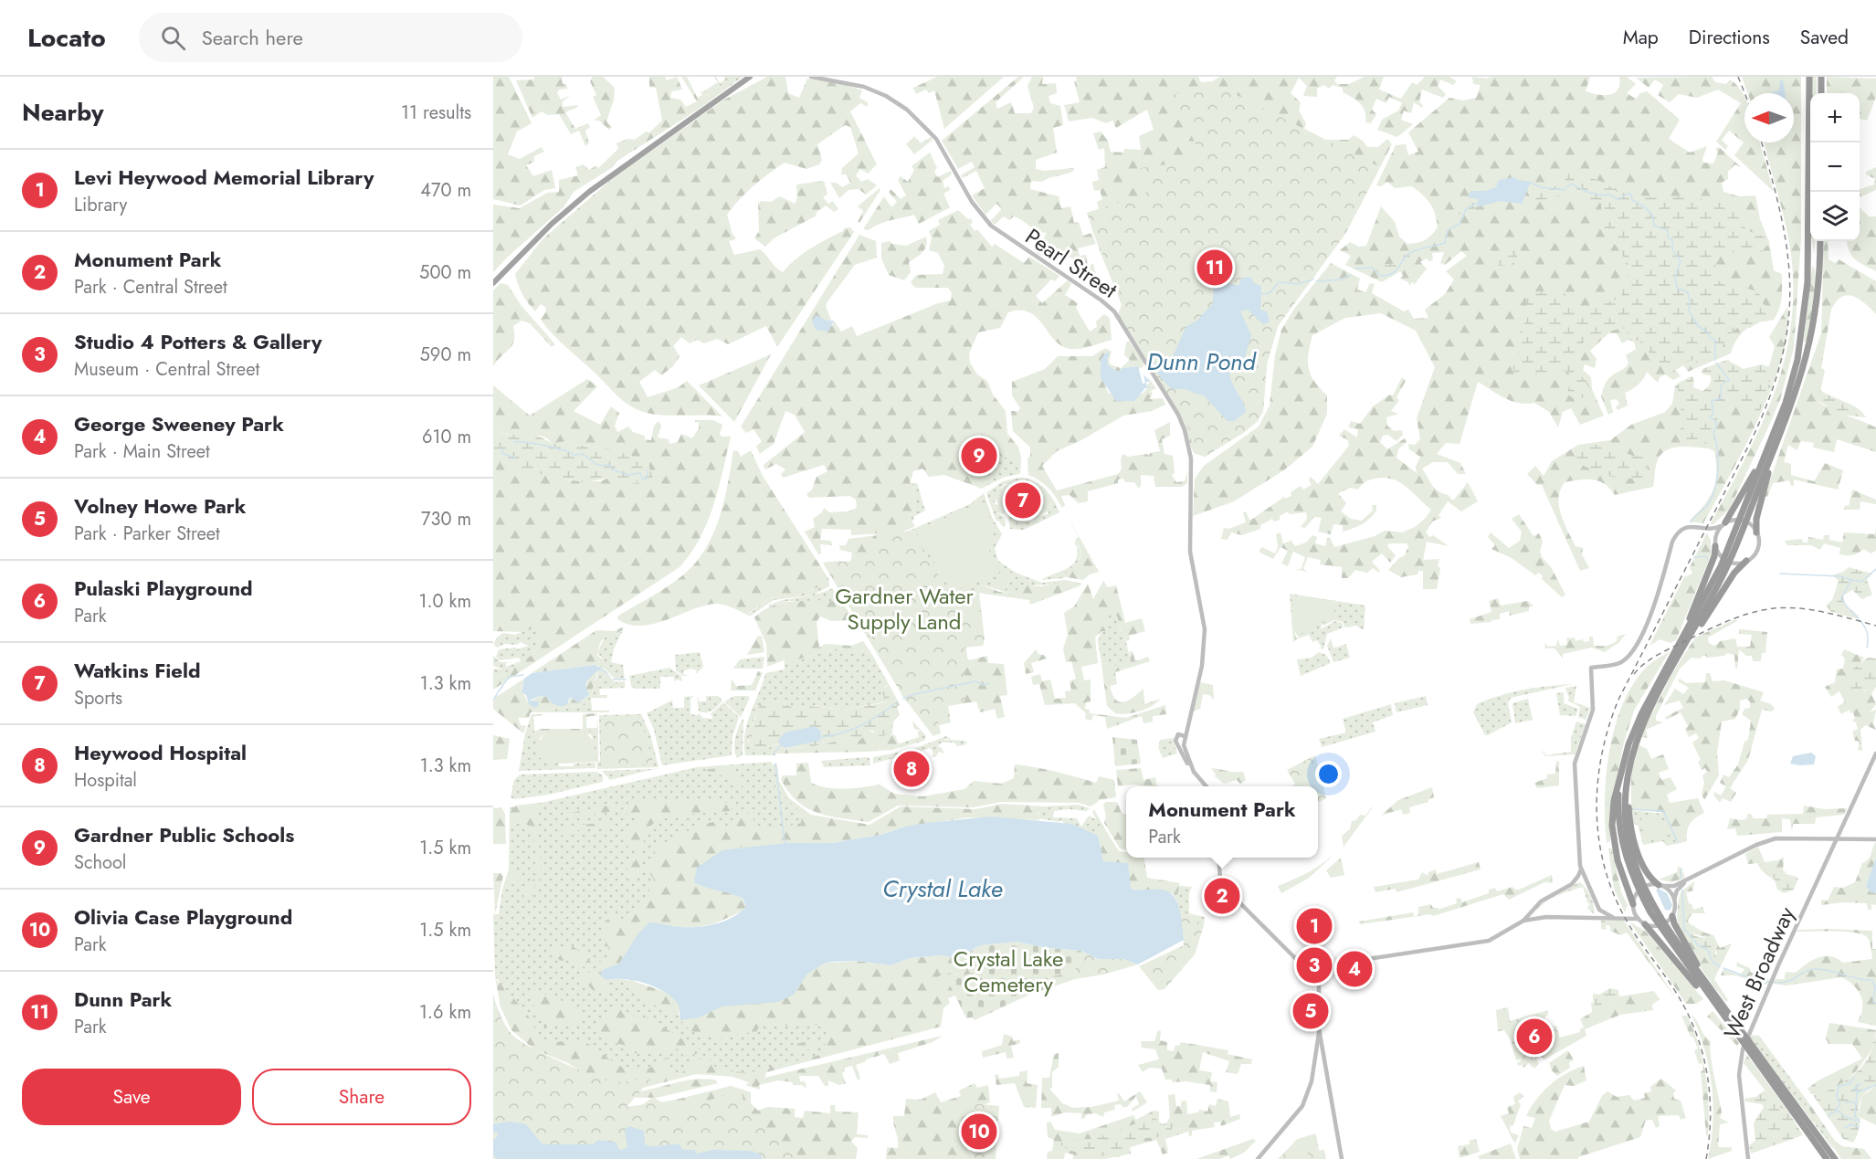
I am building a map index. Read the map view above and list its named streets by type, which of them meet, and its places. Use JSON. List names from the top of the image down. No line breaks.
{"streets":{"main road":["Pearl Street","West Broadway"]},"water":["Dunn Pond","Crystal Lake"],"parks":["Gardner Water Supply Land","Crystal Lake Cemetery"],"north":"left","page":{"header":"Locato","search":"Search here","nav":["Map","Directions","Saved"],"heading":["Nearby","11 results"],"map_buttons":["+","−"],"list":[{"mark":"1","name":"Levi Heywood Memorial Library","note":"Library","value":"470 m"},{"mark":"2","name":"Monument Park","note":"Park · Central Street","value":"500 m"},{"mark":"3","name":"Studio 4 Potters & Gallery","note":"Museum · Central Street","value":"590 m"},{"mark":"4","name":"George Sweeney Park","note":"Park · Main Street","value":"610 m"},{"mark":"5","name":"Volney Howe Park","note":"Park · Parker Street","value":"730 m"},{"mark":"6","name":"Pulaski Playground","note":"Park","value":"1.0 km"},{"mark":"7","name":"Watkins Field","note":"Sports","value":"1.3 km"},{"mark":"8","name":"Heywood Hospital","note":"Hospital","value":"1.3 km"},{"mark":"9","name":"Gardner Public Schools","note":"School","value":"1.5 km"},{"mark":"10","name":"Olivia Case Playground","note":"Park","value":"1.5 km"},{"mark":"11","name":"Dunn Park","note":"Park","value":"1.6 km"}],"pins":["11","9","7","8","2","1","3","4","5","6","10"],"popup":["Monument Park","Park"],"buttons":["Save","Share"]}}
